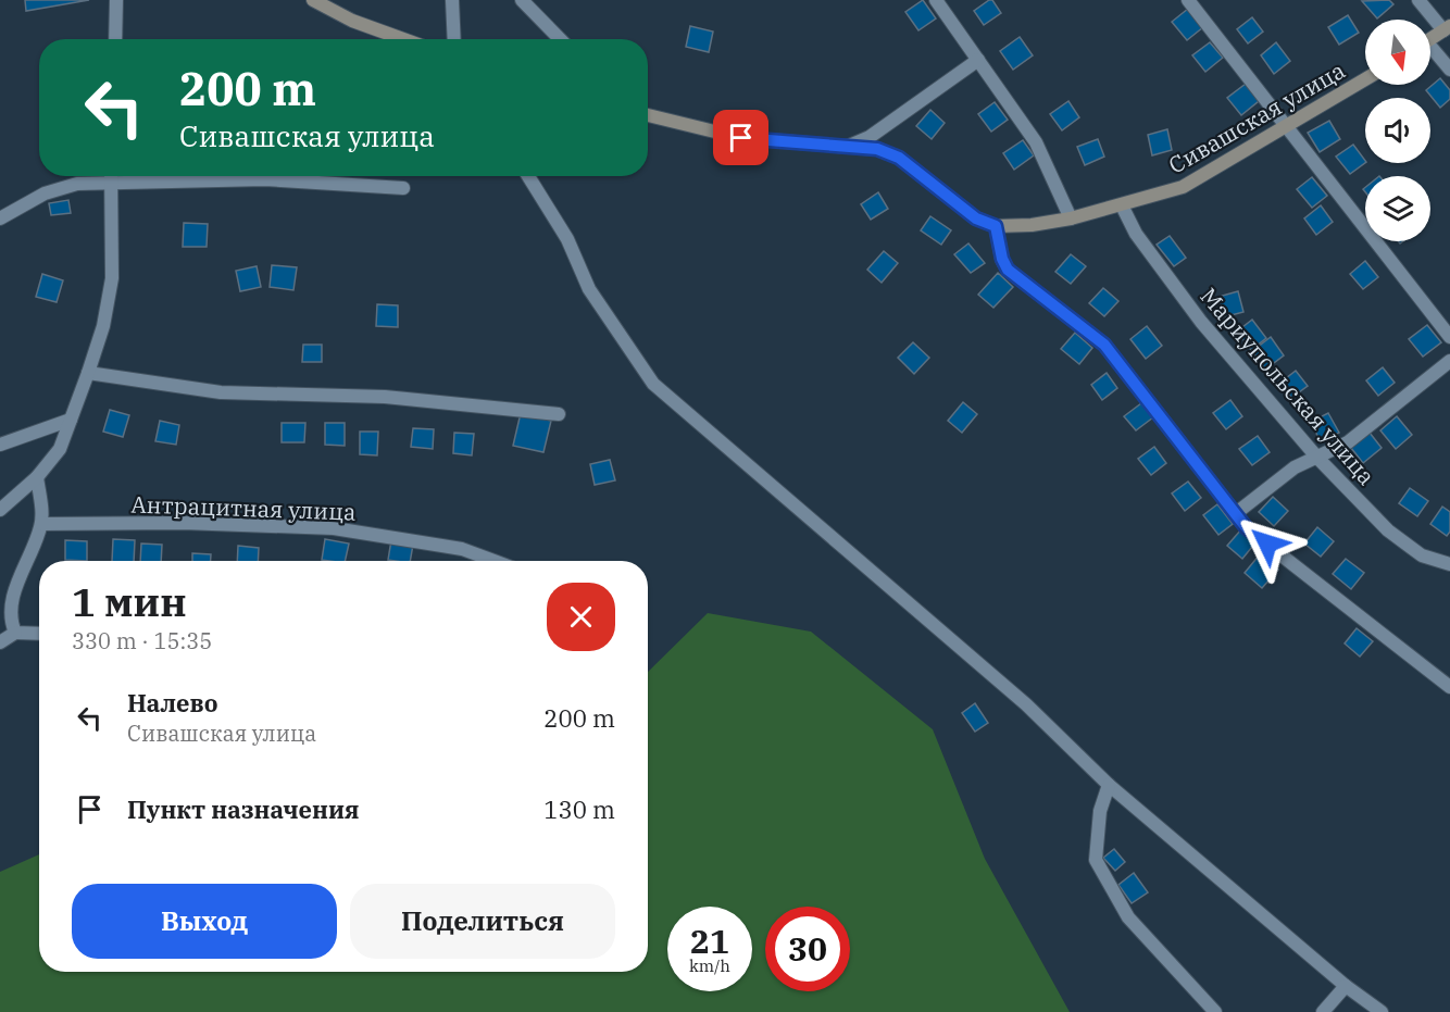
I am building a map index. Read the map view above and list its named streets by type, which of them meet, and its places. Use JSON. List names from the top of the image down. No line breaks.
{"streets":{"street":["Сивашская улица","Мариупольская улица","Антрацитная улица"]},"crossings":[["Сивашская улица","Мариупольская улица"]],"north":"bottom","page":{"turn":["200 m","Сивашская улица"],"heading":["1 мин","330 m · 15:35"],"list":[{"name":"Налево","note":"Сивашская улица","value":"200 m"},{"name":"Пункт назначения","value":"130 m"}],"buttons":["Выход","Поделиться"],"speed":"21 km/h","limit":"30"}}
